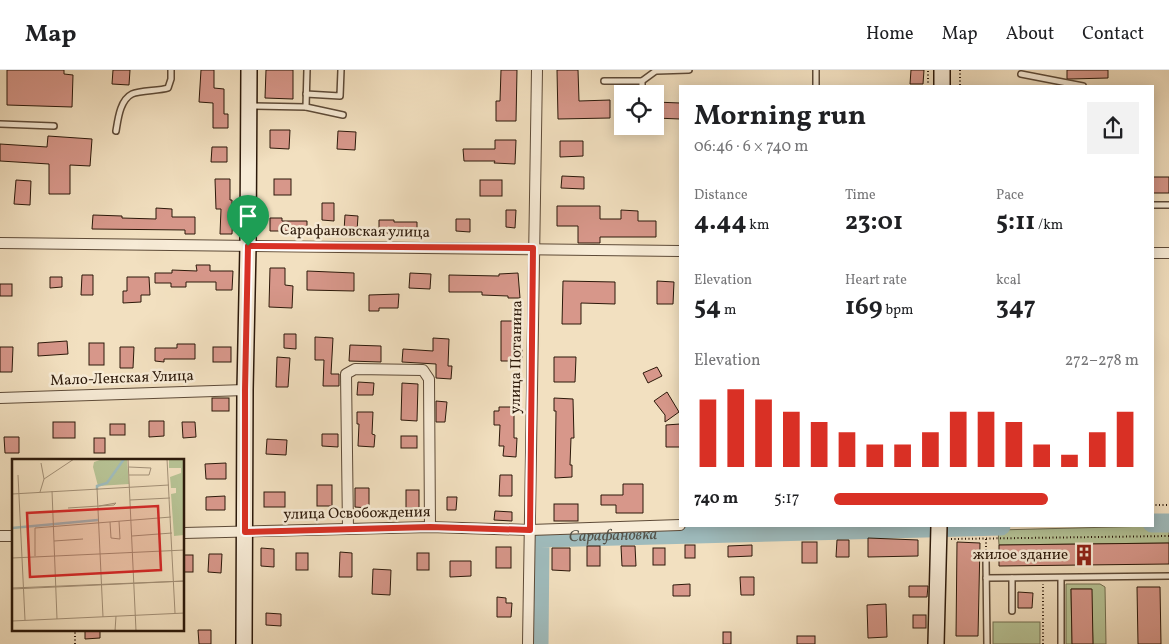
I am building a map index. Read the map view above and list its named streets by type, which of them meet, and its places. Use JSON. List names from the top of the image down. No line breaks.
{"streets":{"street":["Сарафановская улица","улица Потанина","Мало-Ленская Улица","улица Освобождения"]},"crossings":[["Сарафановская улица","улица Потанина"],["улица Потанина","улица Освобождения"]],"water":["Сарафановка"],"places":{"building":["жилое здание"]},"page":{"header":"Map","nav":["Home","Map","About","Contact"],"heading":["Morning run","06:46 · 6 × 740 m"],"stats":[["Distance","4.44 km"],["Time","23:01"],["Pace","5:11 /km"],["Elevation","54 m"],["Heart rate","169 bpm"],["kcal","347"]],"chart":["Elevation","272–278 m"],"list":[{"name":"740 m","note":"5:17"}]}}
